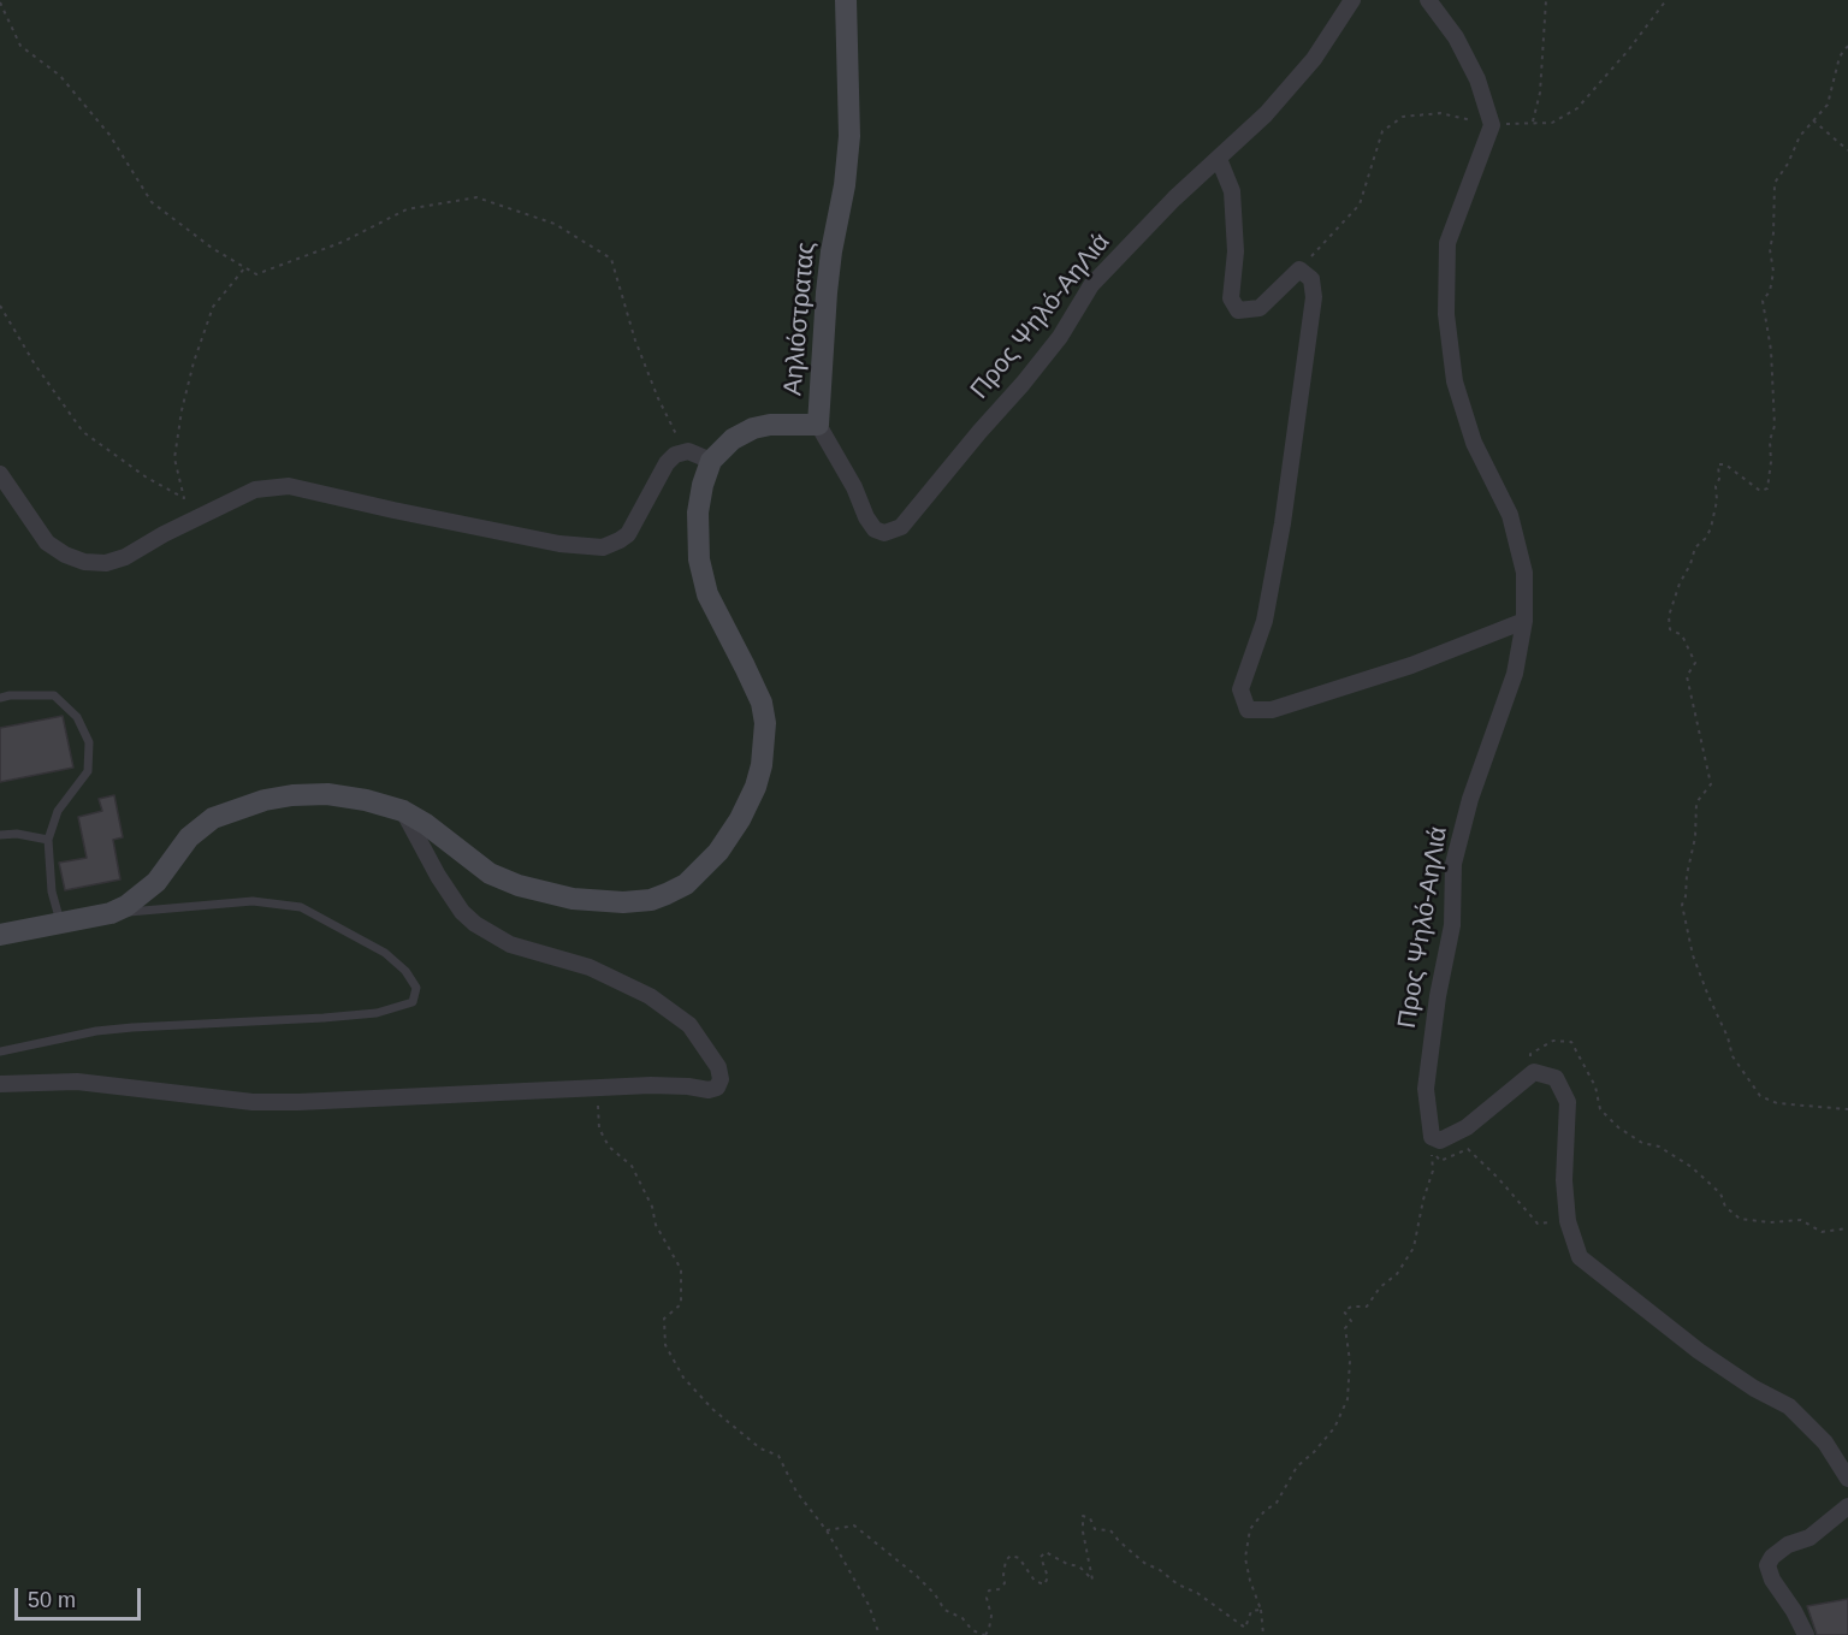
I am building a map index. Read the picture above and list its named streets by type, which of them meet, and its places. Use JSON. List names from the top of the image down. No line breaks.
{"streets":{"street":["Προς Ψηλό-ΑηΛιά","Αηλιόστρατας"]},"crossings":[["Προς Ψηλό-ΑηΛιά","Αηλιόστρατας"]],"scale_bar":"50 m"}
